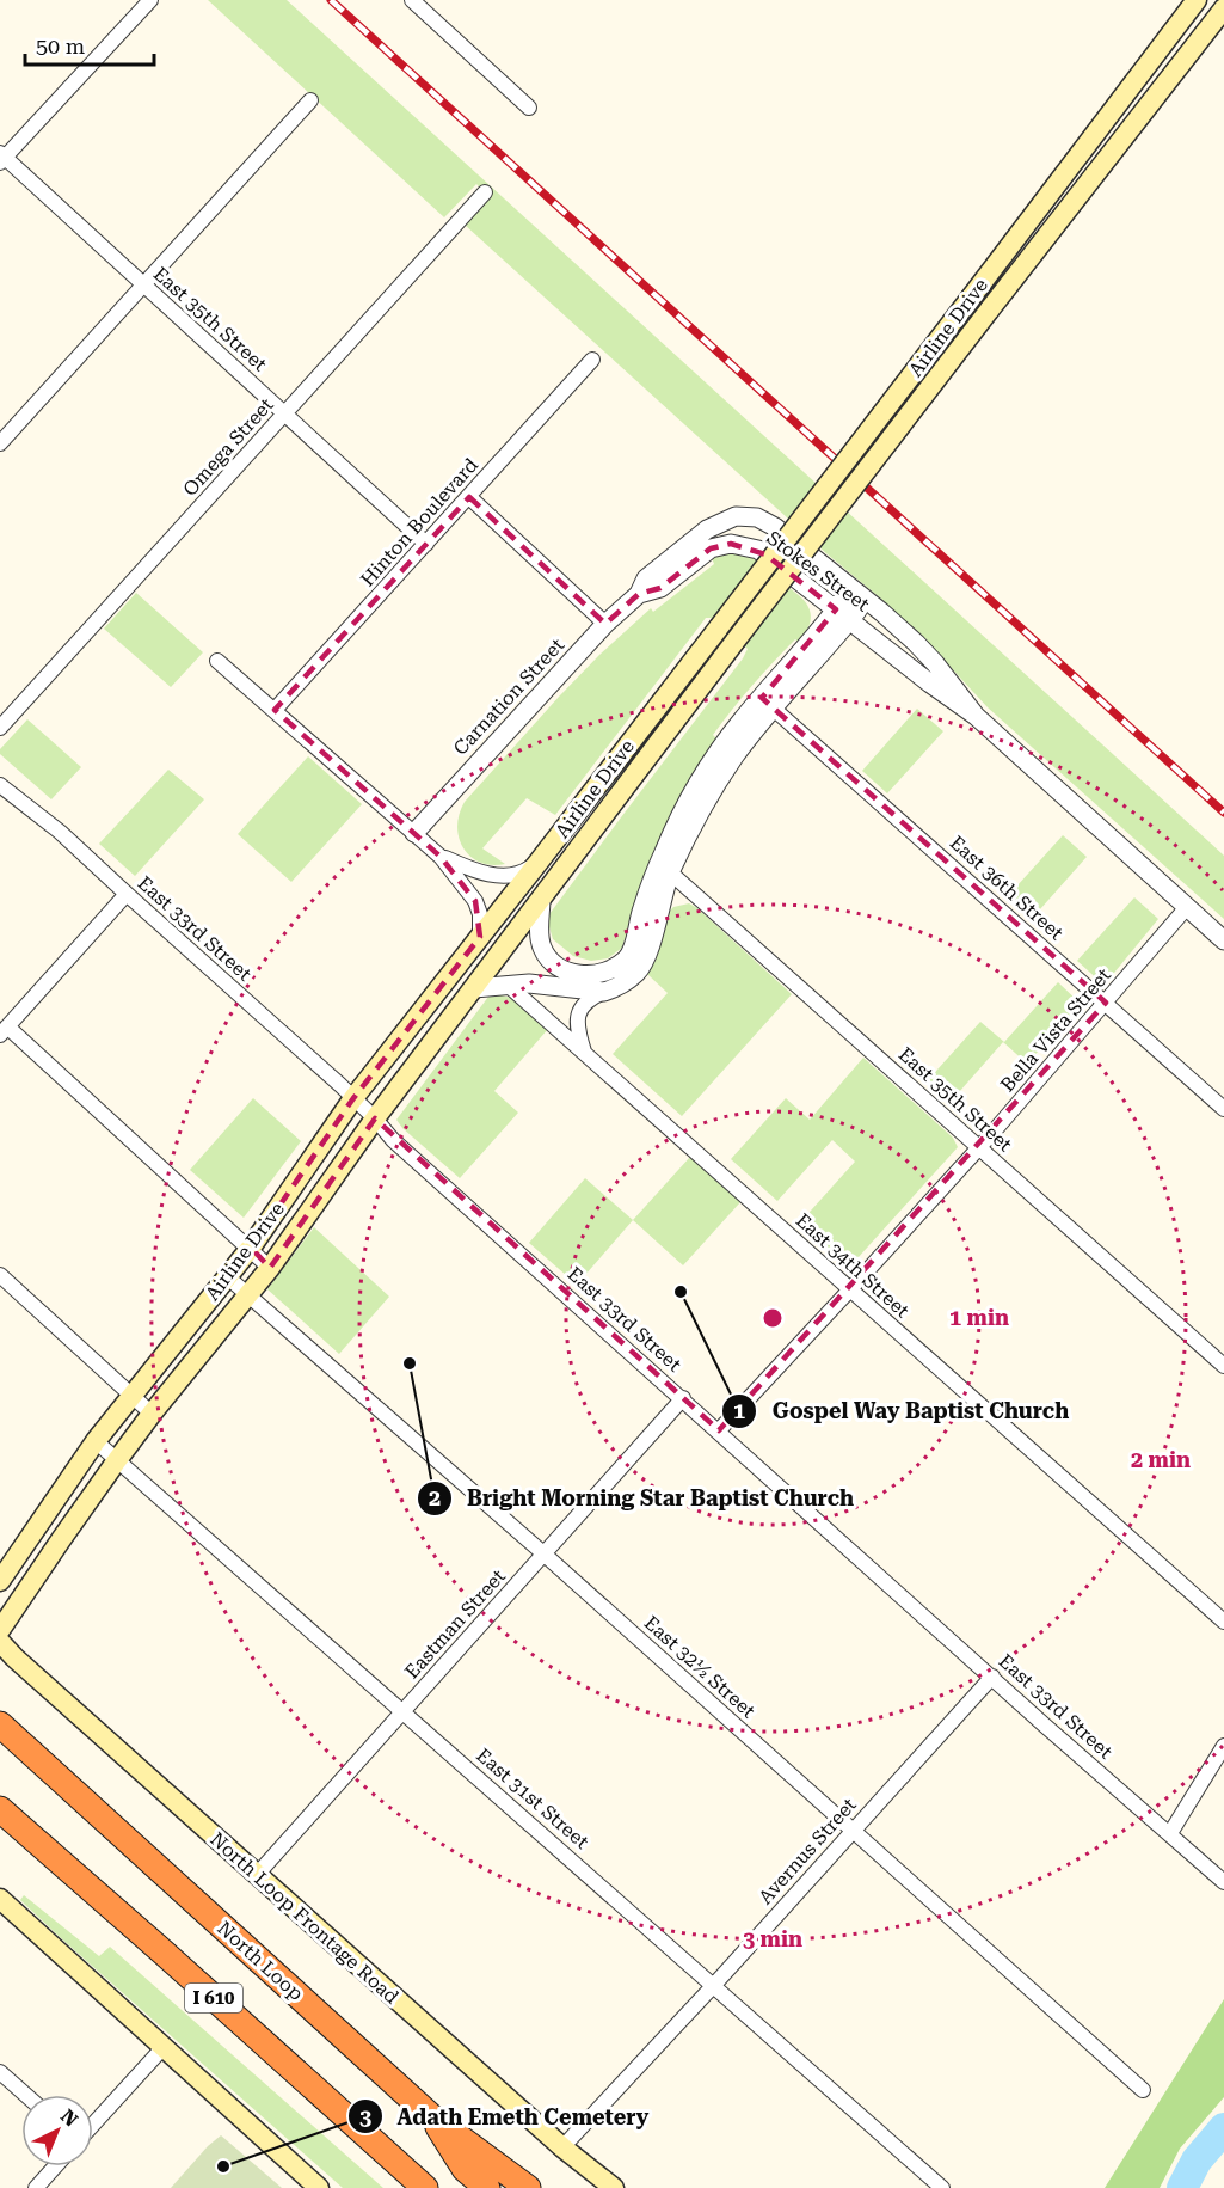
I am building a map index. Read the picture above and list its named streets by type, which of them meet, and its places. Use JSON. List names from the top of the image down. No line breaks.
{"streets":{"highway":["North Loop","I 610"],"main road":["Airline Drive","North Loop Frontage Road"],"street":["East 35th Street","Omega Street","Hinton Boulevard","Stokes Street","Carnation Street","East 36th Street","East 33rd Street","Bella Vista Street","East 34th Street","Eastman Street","East 32½ Street","East 31st Street","Avernus Street"]},"crossings":[["East 35th Street","Omega Street"],["East 35th Street","Hinton Boulevard"],["East 35th Street","Bella Vista Street"],["Airline Drive","East 33rd Street"],["Airline Drive","East 32½ Street"],["Airline Drive","East 31st Street"],["Stokes Street","Carnation Street"],["Stokes Street","Bella Vista Street"],["East 36th Street","Bella Vista Street"],["East 33rd Street","Bella Vista Street"],["East 33rd Street","Eastman Street"],["East 33rd Street","Avernus Street"],["Bella Vista Street","East 34th Street"],["Eastman Street","East 32½ Street"],["Eastman Street","East 31st Street"],["Eastman Street","North Loop Frontage Road"],["East 32½ Street","Avernus Street"],["East 31st Street","Avernus Street"],["Avernus Street","North Loop Frontage Road"]],"places":["Gospel Way Baptist Church","Bright Morning Star Baptist Church","Adath Emeth Cemetery"],"scale_bar":"50 m","north":"top right","rings":["1 min","2 min","3 min"]}
